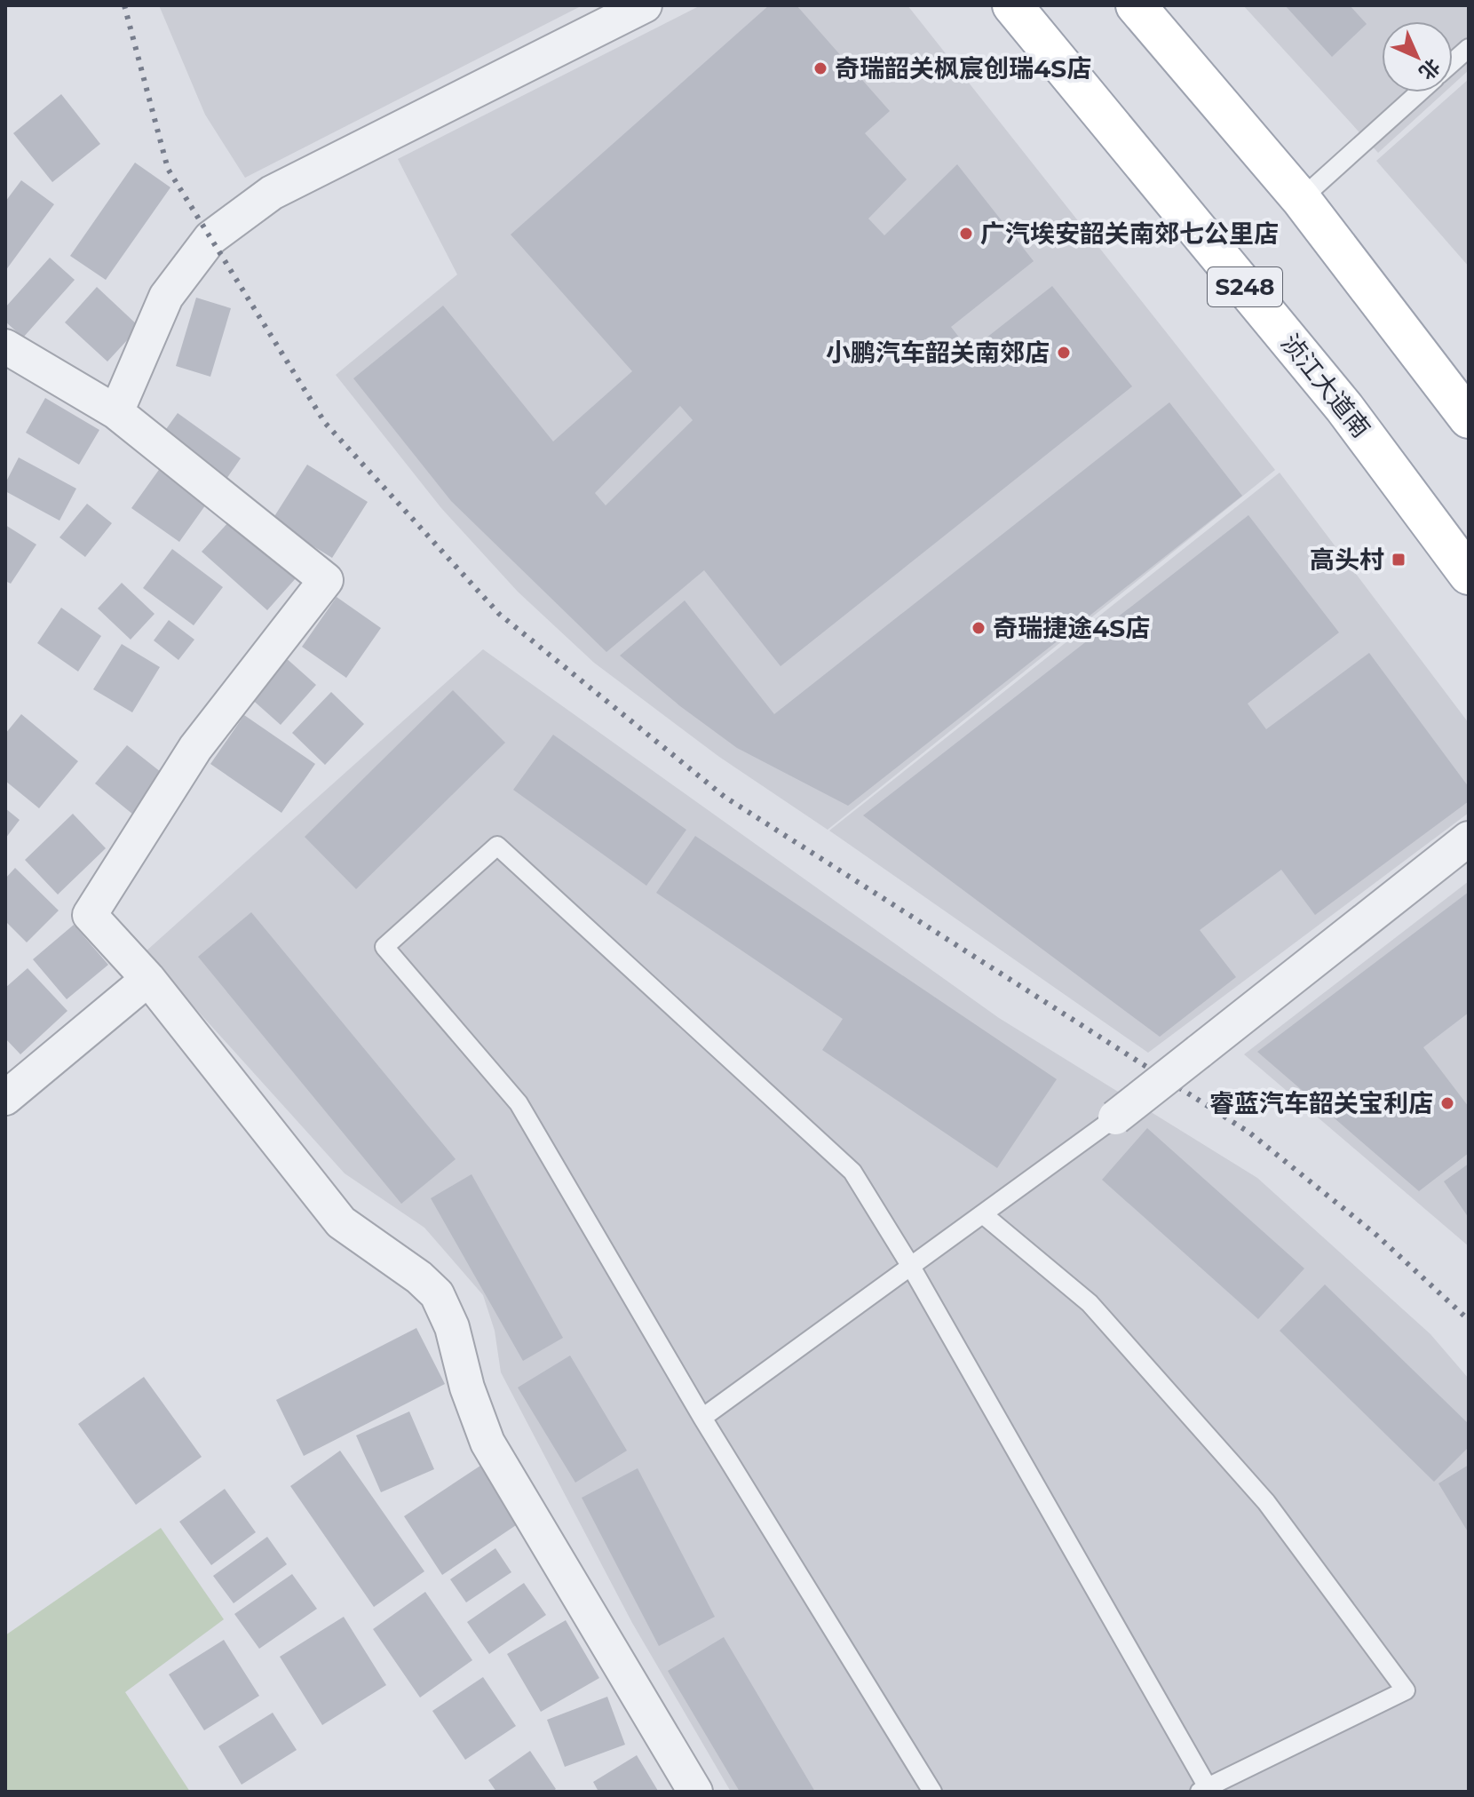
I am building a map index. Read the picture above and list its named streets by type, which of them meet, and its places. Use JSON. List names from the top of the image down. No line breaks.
{"streets":{"main road":["S248","浈江大道南"]},"places":{"other":["奇瑞韶关枫宸创瑞4S店","广汽埃安韶关南郊七公里店","小鹏汽车韶关南郊店","奇瑞捷途4S店","睿蓝汽车韶关宝利店"],"transit":["高头村"]},"north":"bottom right"}
